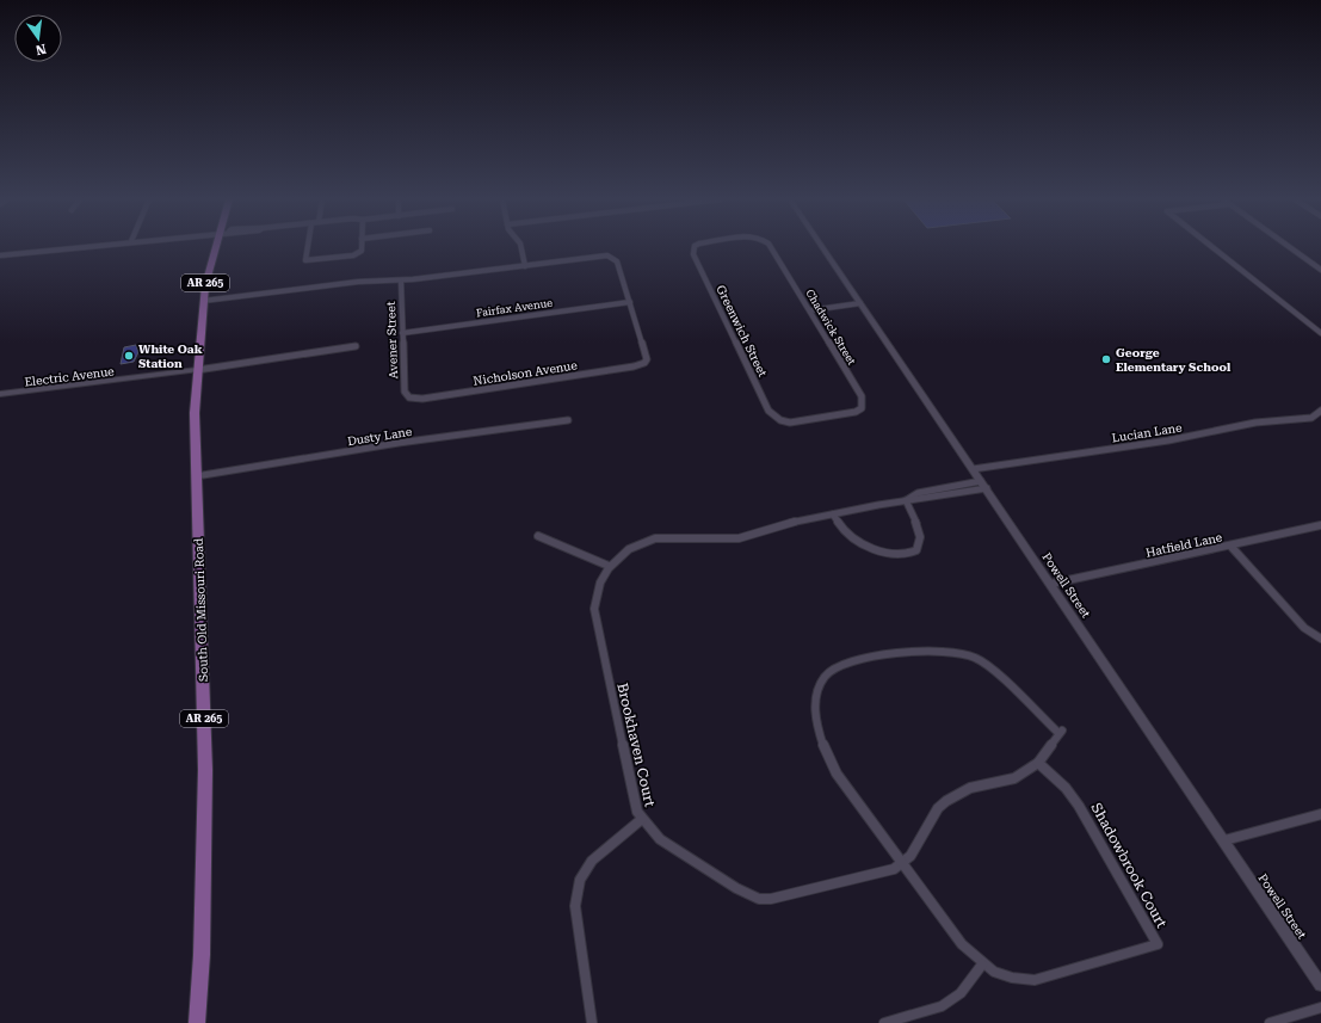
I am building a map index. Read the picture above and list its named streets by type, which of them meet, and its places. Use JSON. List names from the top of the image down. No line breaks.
{"streets":{"main road":["AR 265","South Old Missouri Road"],"street":["Fairfax Avenue","Chadwick Street","Greenwich Street","Avener Street","Nicholson Avenue","Electric Avenue","Lucian Lane","Dusty Lane","Hatfield Lane","Powell Street","Brookhaven Court","Shadowbrook Court"]},"crossings":[["Fairfax Avenue","Avener Street"],["Fairfax Avenue","Nicholson Avenue"],["Chadwick Street","Greenwich Street"],["Avener Street","Nicholson Avenue"],["Electric Avenue","South Old Missouri Road"],["Lucian Lane","Powell Street"],["Dusty Lane","South Old Missouri Road"],["Hatfield Lane","Powell Street"],["Powell Street","Brookhaven Court"],["Brookhaven Court","Shadowbrook Court"]],"places":["White Oak Station","George Elementary School"],"north":"bottom"}
